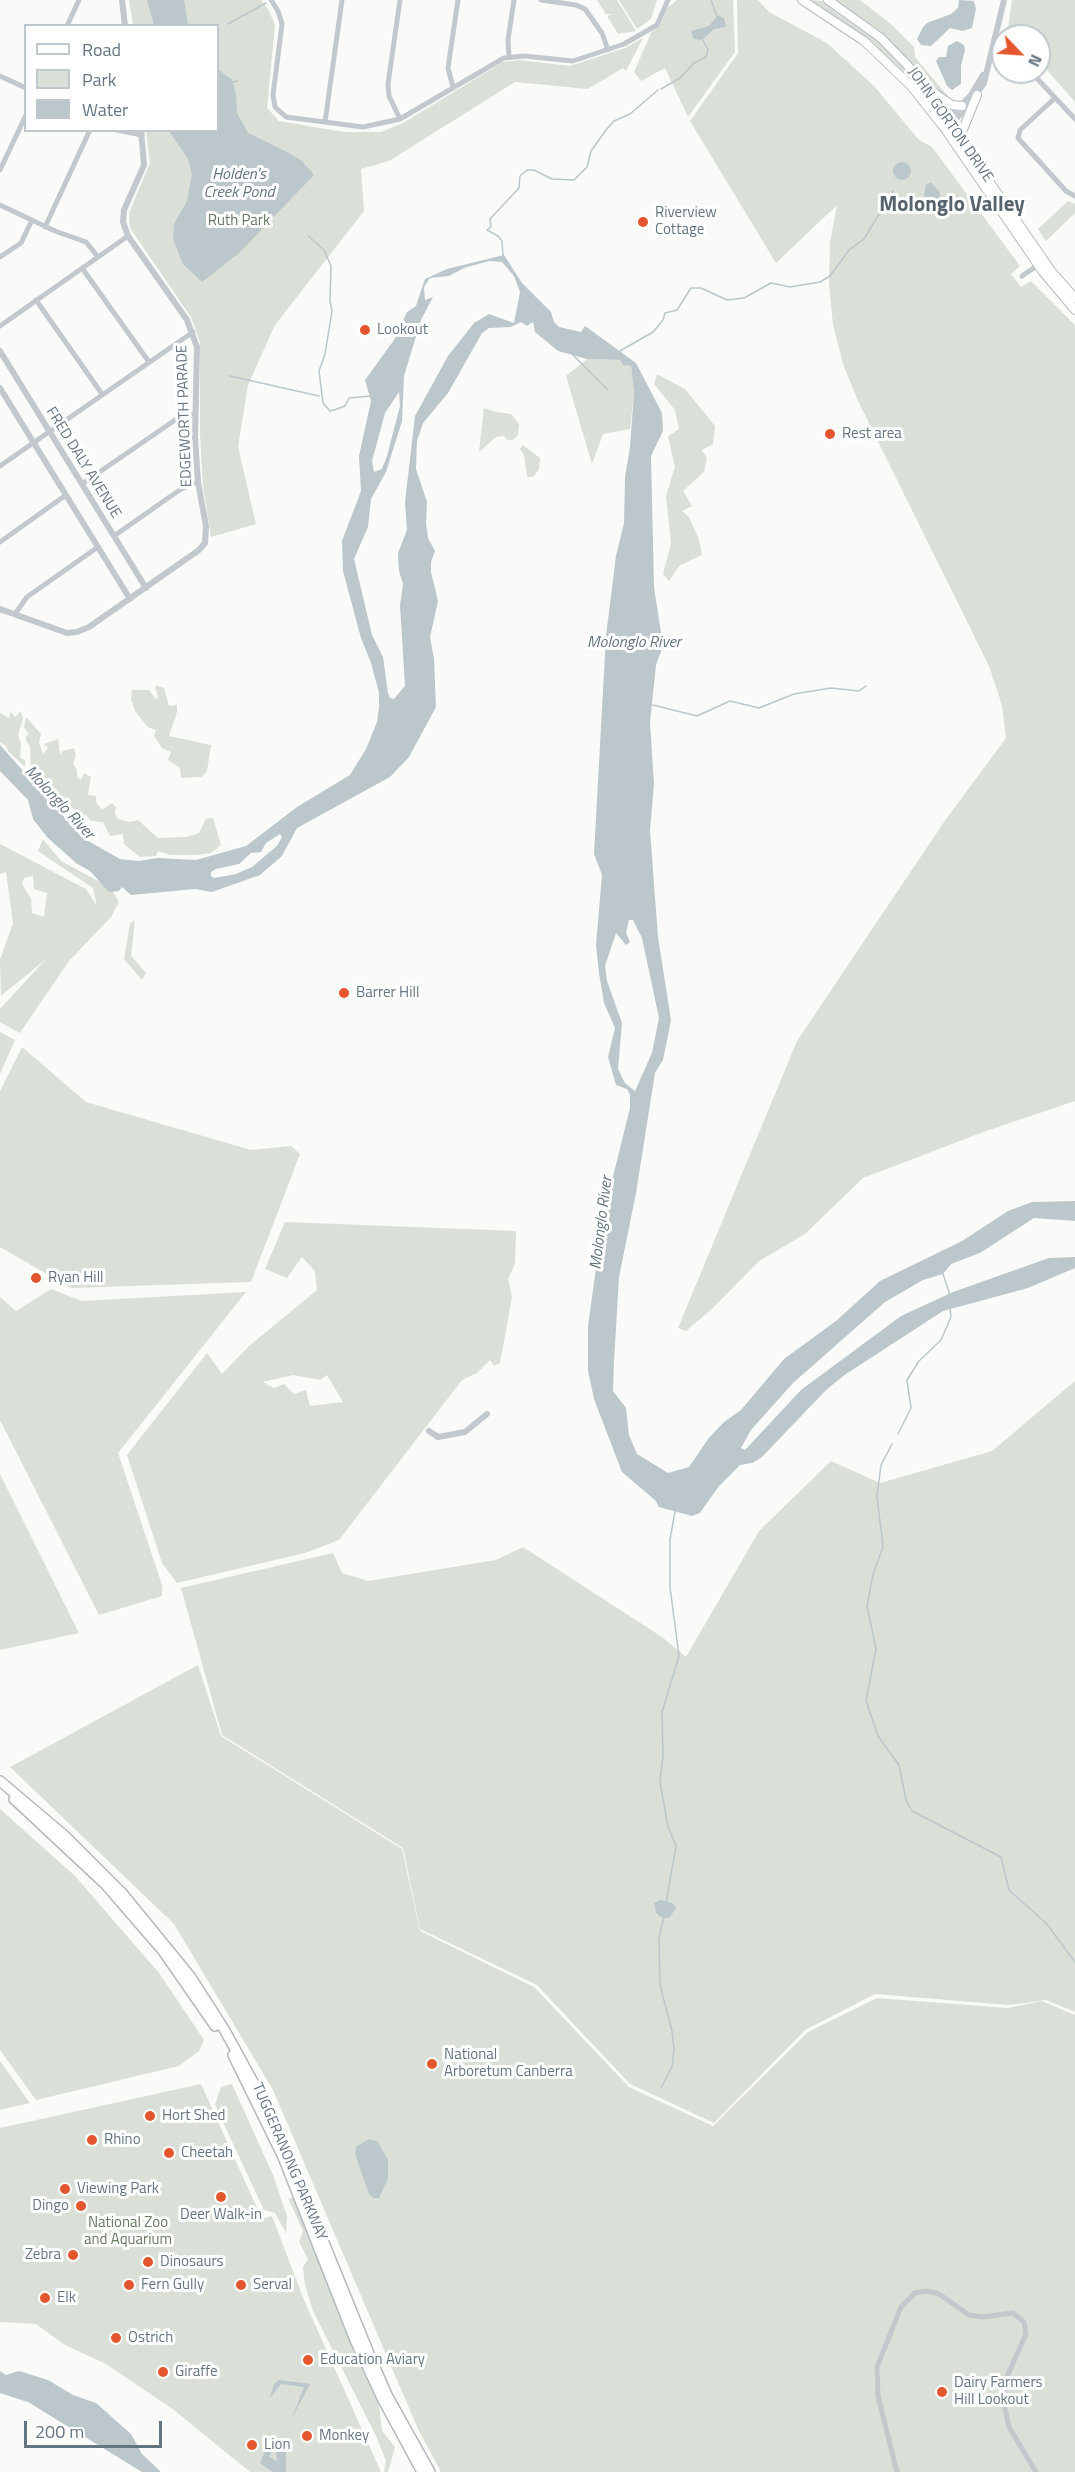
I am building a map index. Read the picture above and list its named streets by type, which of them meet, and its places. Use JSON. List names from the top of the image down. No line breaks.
{"streets":{"highway":["TUGGERANONG PARKWAY"],"main road":["JOHN GORTON DRIVE"],"street":["EDGEWORTH PARADE","FRED DALY AVENUE"]},"crossings":[["EDGEWORTH PARADE","FRED DALY AVENUE"]],"districts":["Molonglo Valley"],"water":["Holden's Creek Pond","Molonglo River"],"parks":["Ruth Park","National Zoo and Aquarium"],"places":["Riverview Cottage","Lookout","Rest area","Barrer Hill","Ryan Hill","National Arboretum Canberra","Hort Shed","Rhino","Cheetah","Viewing Park","Deer Walk-in","Dingo","Zebra","Dinosaurs","Fern Gully","Serval","Elk","Ostrich","Education Aviary","Giraffe","Dairy Farmers Hill Lookout","Monkey","Lion"],"legend":["Road","Park","Water"],"scale_bar":"200 m","north":"bottom right"}
